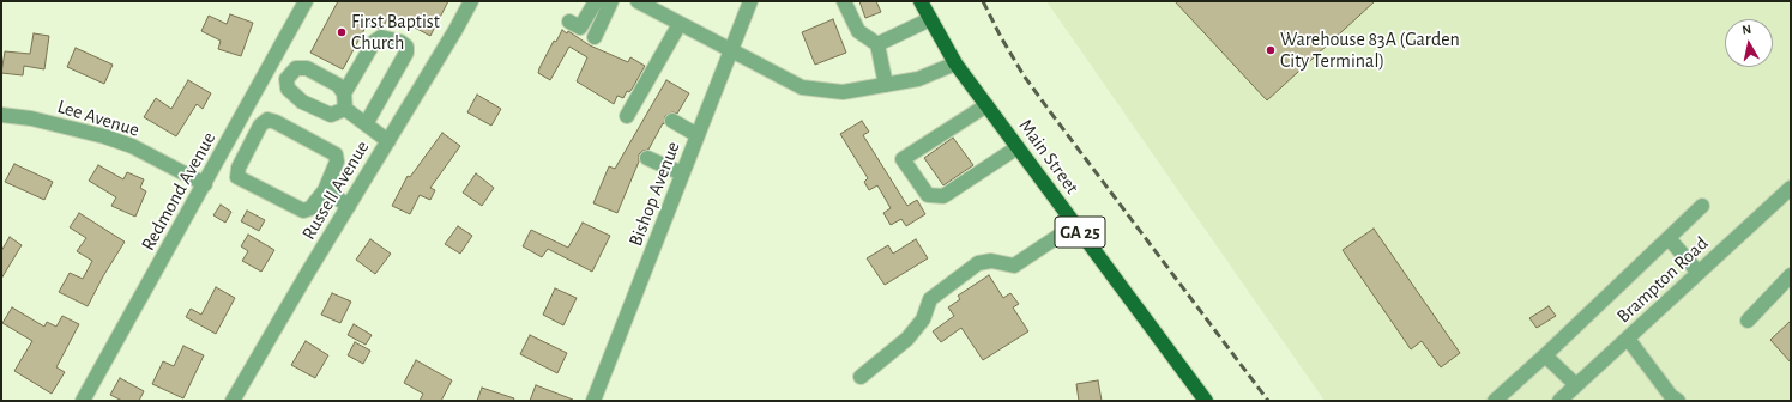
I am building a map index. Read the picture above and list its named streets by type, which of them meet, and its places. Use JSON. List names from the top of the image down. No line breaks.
{"streets":{"main road":["Main Street","GA 25"],"street":["Lee Avenue","Russell Avenue","Redmond Avenue","Bishop Avenue","Brampton Road"]},"crossings":[["Lee Avenue","Redmond Avenue"]],"places":["First Baptist Church","Warehouse 83A (Garden City Terminal)"],"north":"top"}
